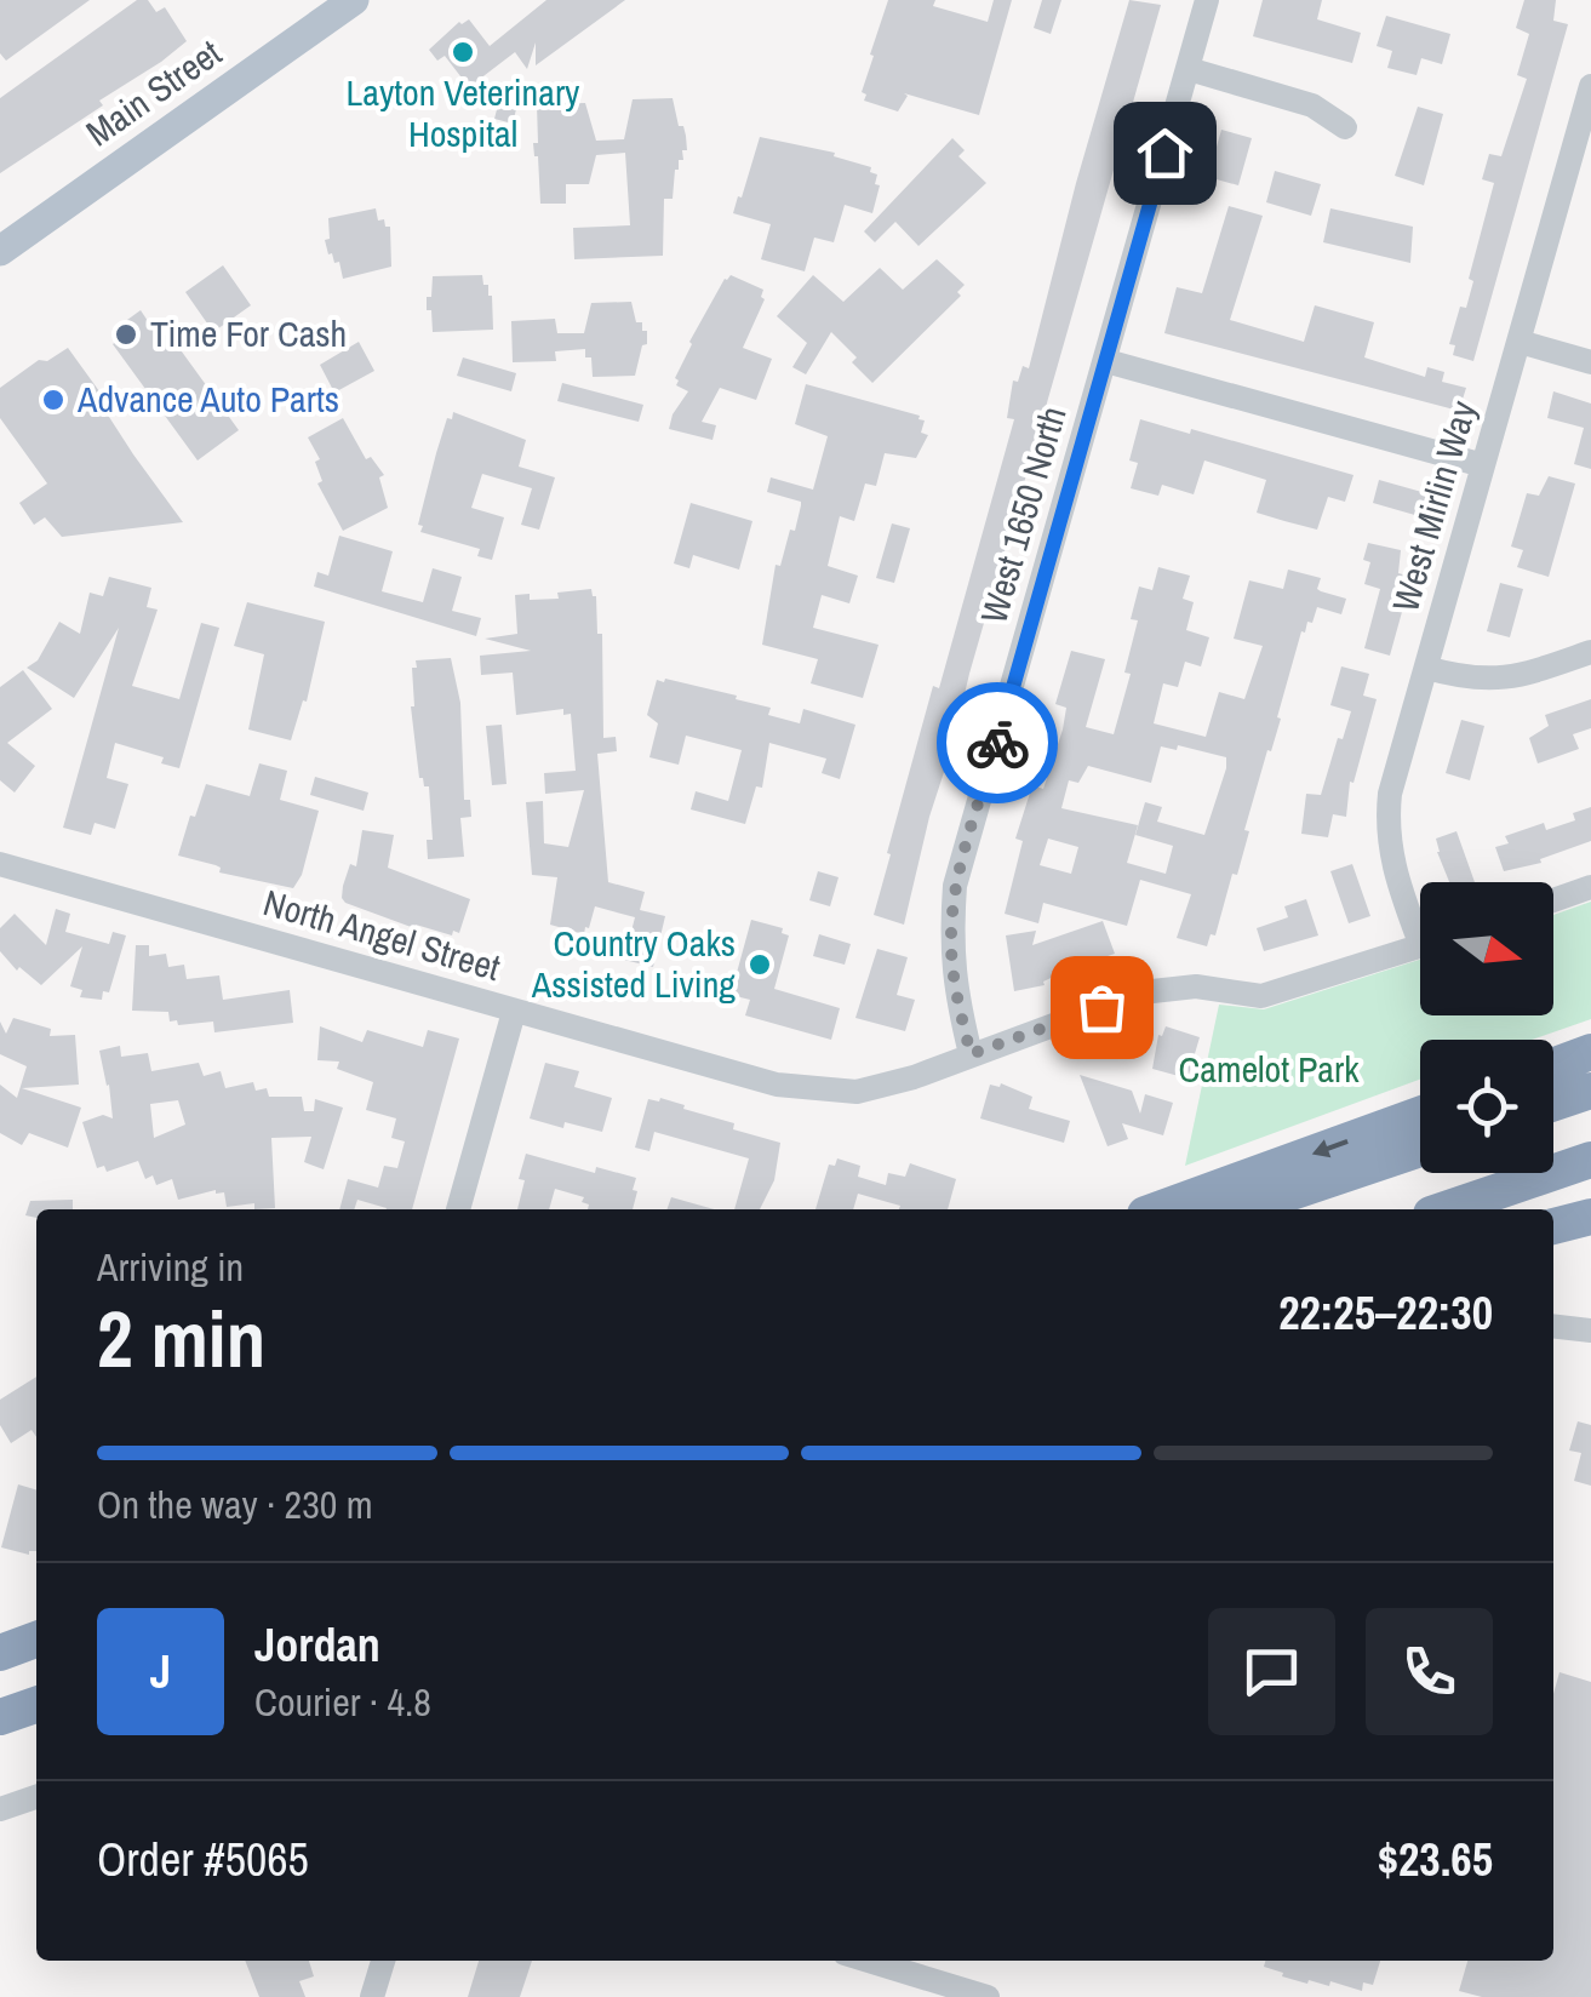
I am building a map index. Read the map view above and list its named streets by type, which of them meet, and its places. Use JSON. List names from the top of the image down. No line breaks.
{"streets":{"main road":["Main Street"],"street":["West Mirlin Way","West 1650 North","North Angel Street"]},"crossings":[["West 1650 North","North Angel Street"]],"parks":["Camelot Park"],"places":["Layton Veterinary Hospital","Time For Cash","Advance Auto Parts","Country Oaks Assisted Living"],"north":"right","page":{"heading":["2 min","Arriving in","22:25–22:30"],"panel":["Jordan","Courier · 4.8","Order #5065","$23.65"],"bar":"On the way · 230 m","round":"J"}}
